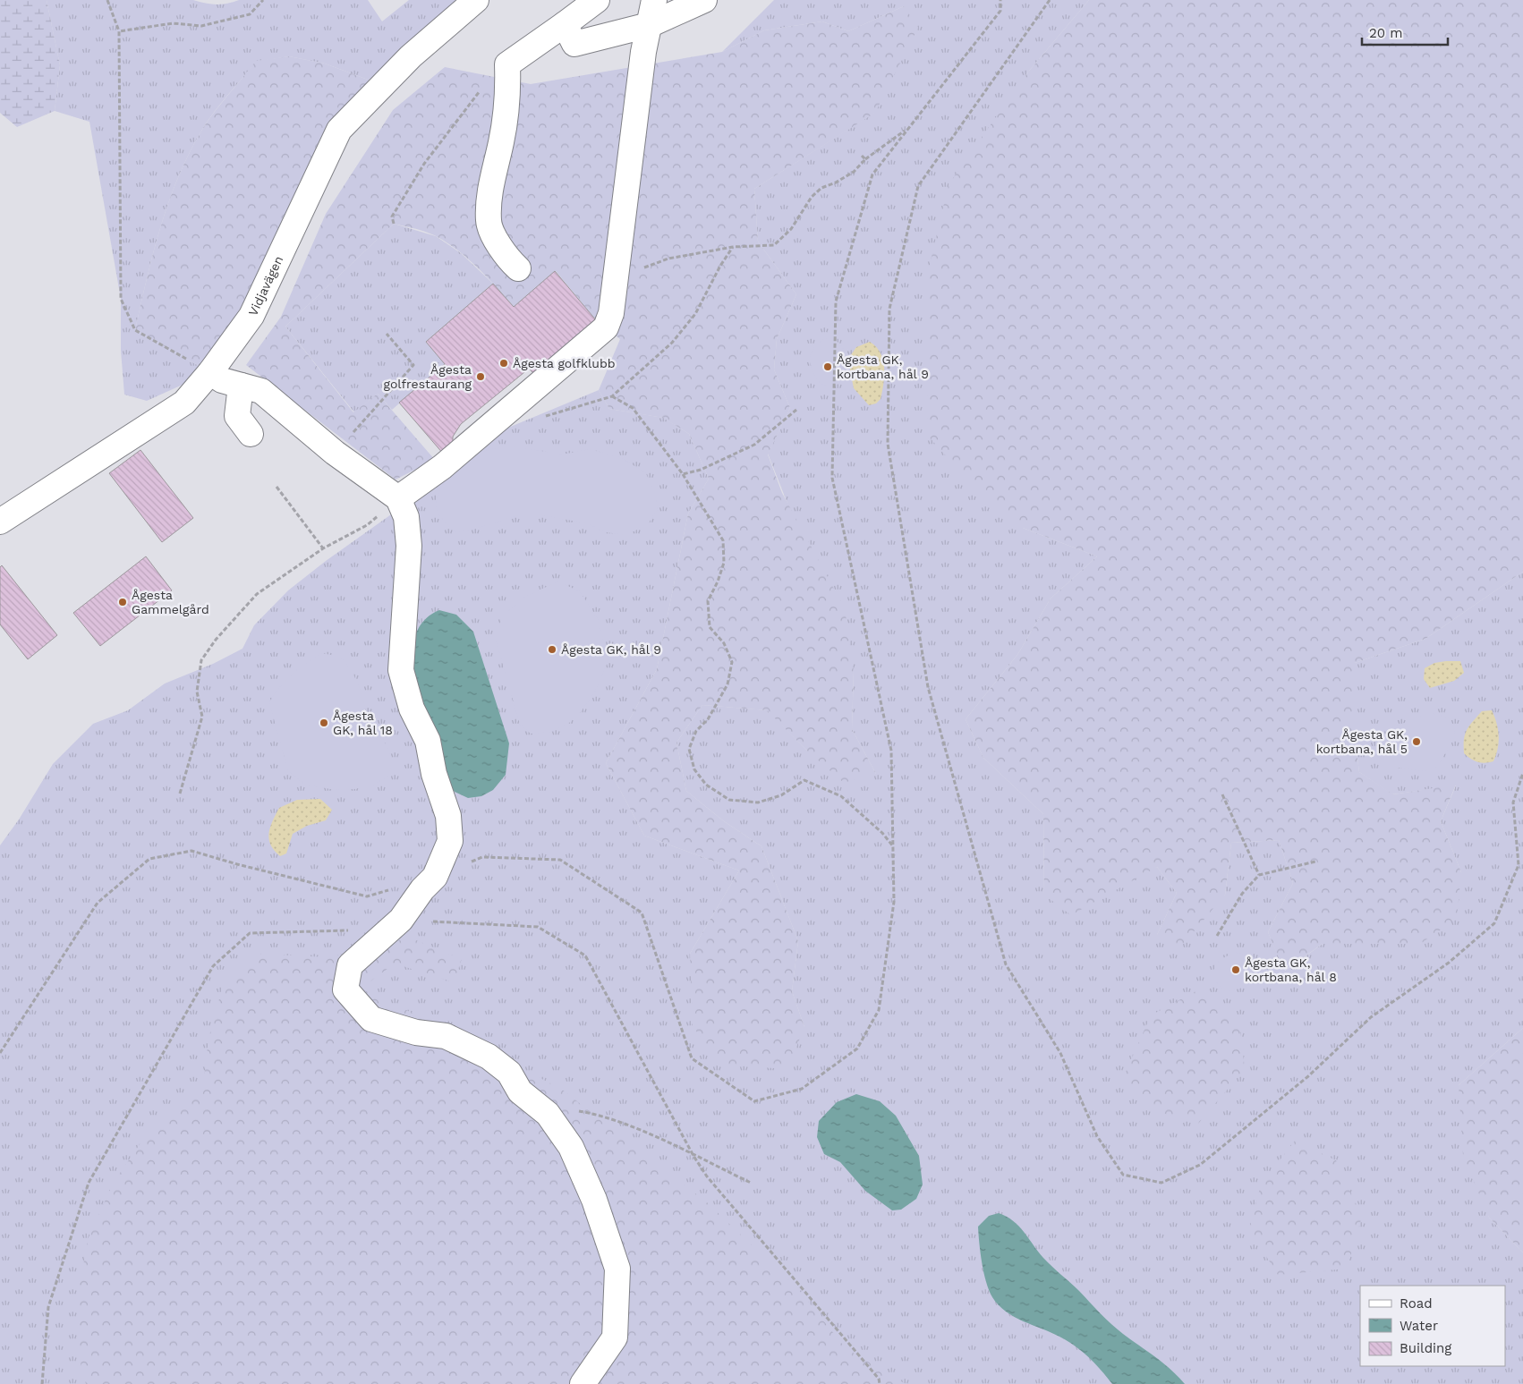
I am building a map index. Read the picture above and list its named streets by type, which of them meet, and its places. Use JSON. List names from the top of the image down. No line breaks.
{"streets":{"street":["Vidjavägen"]},"places":["Ågesta golfklubb","Ågesta GK, kortbana, hål 9","Ågesta golfrestaurang","Ågesta Gammelgård","Ågesta GK, hål 9","Ågesta GK, hål 18","Ågesta GK, kortbana, hål 5","Ågesta GK, kortbana, hål 8"],"legend":["Road","Water","Building"],"scale_bar":"20 m"}
